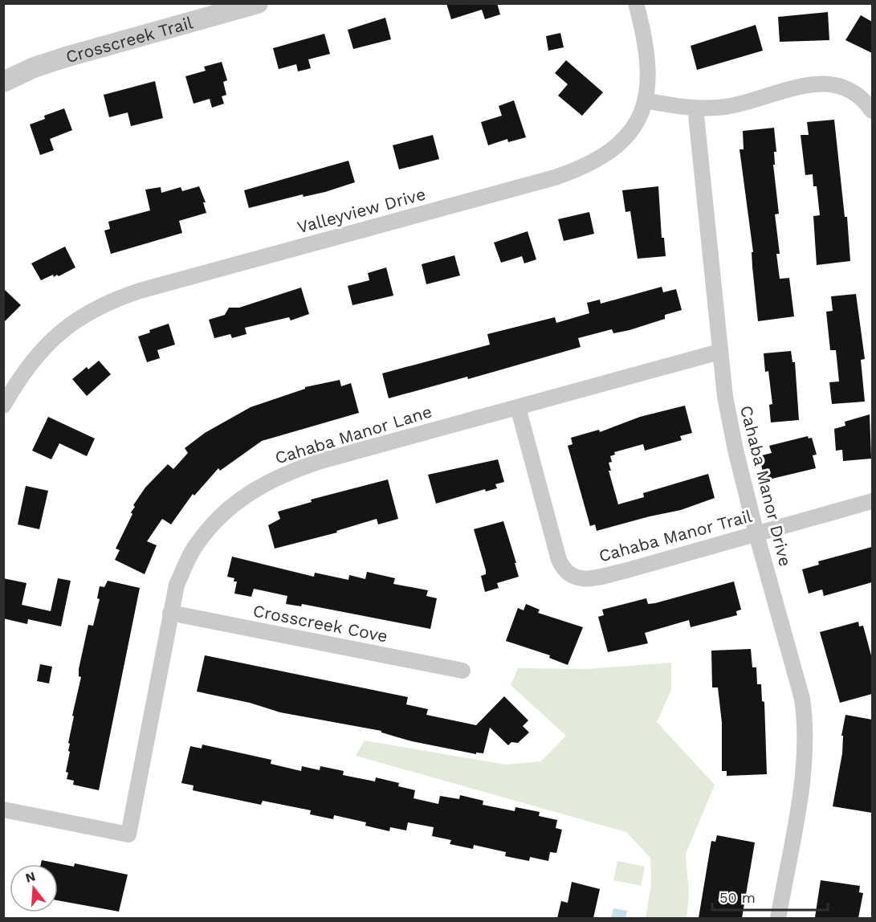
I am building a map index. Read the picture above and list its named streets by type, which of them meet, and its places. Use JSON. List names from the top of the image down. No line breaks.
{"streets":{"street":["Crosscreek Trail","Valleyview Drive","Cahaba Manor Lane","Cahaba Manor Drive","Cahaba Manor Trail","Crosscreek Cove"]},"crossings":[["Cahaba Manor Lane","Cahaba Manor Drive"],["Cahaba Manor Lane","Cahaba Manor Trail"],["Cahaba Manor Lane","Crosscreek Cove"],["Cahaba Manor Drive","Cahaba Manor Trail"]],"scale_bar":"50 m","north":"top"}
